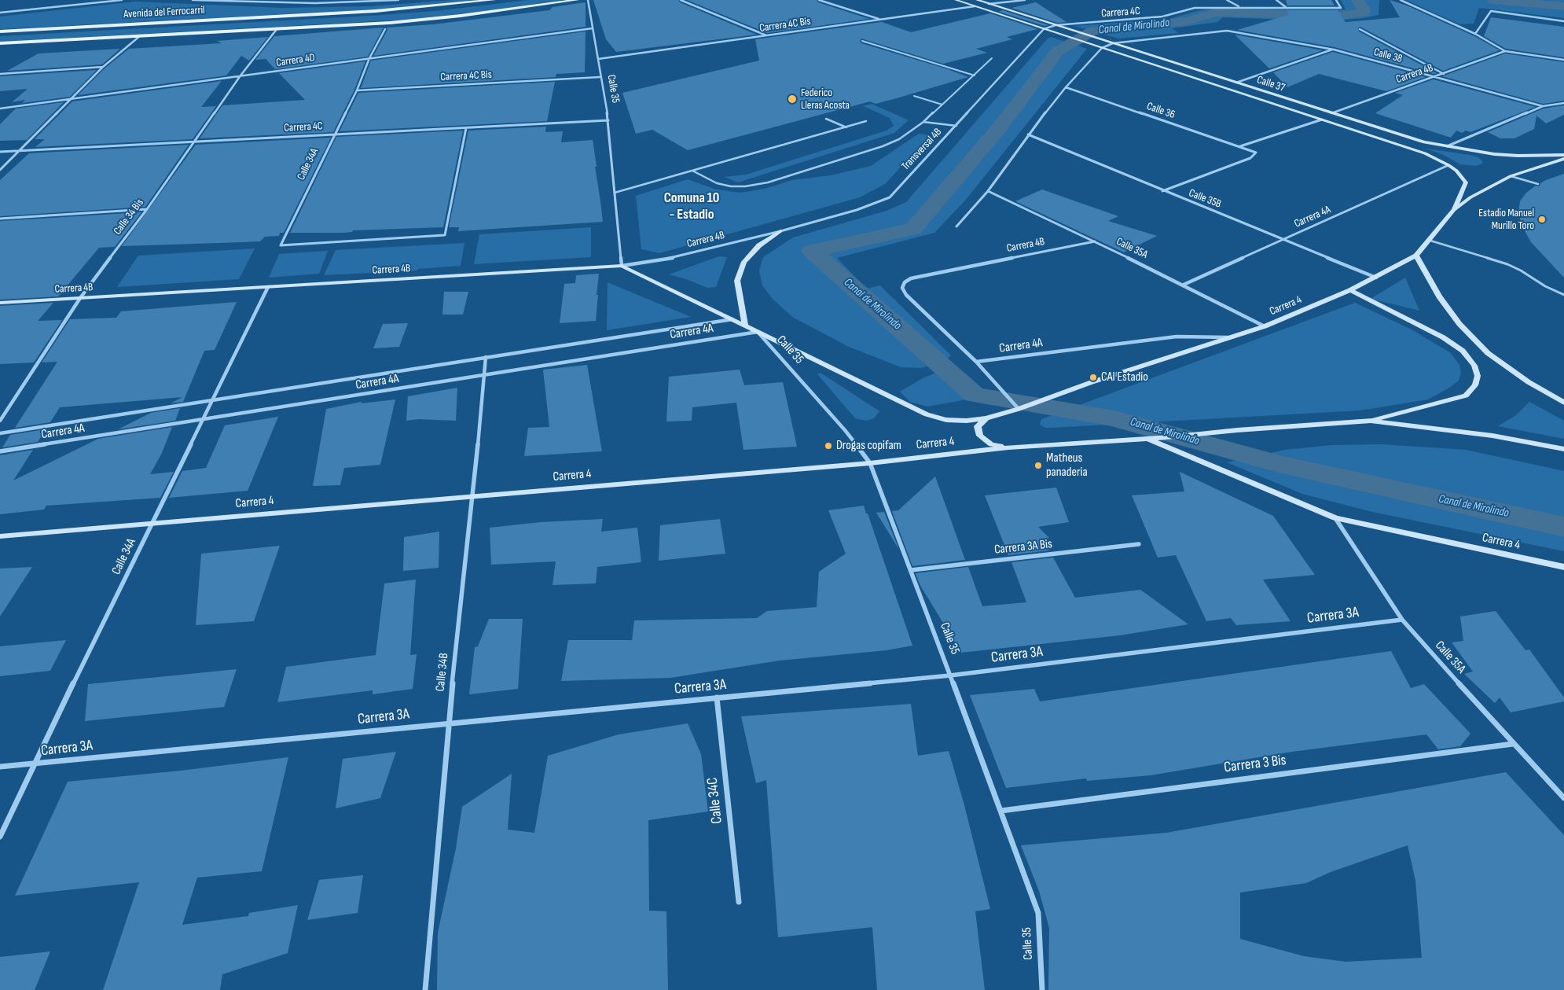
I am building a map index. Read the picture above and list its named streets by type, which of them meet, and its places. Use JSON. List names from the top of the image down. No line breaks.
{"streets":{"main road":["Avenida del Ferrocarril","Carrera 4B","Calle 37","Calle 35","Carrera 4"],"street":["Carrera 4C","Carrera 4C Bis","Calle 38","Carrera 4D","Calle 36","Transversal 4B","Calle 34A","Calle 35B","Calle 34 Bis","Carrera 4A","Calle 35A","Carrera 3A Bis","Carrera 3A","Calle 34B","Carrera 3 Bis","Calle 34C"]},"crossings":[["Carrera 4C","Calle 37"],["Carrera 4C","Calle 35"],["Carrera 4C","Transversal 4B"],["Carrera 4C","Calle 34A"],["Carrera 4C","Calle 34 Bis"],["Carrera 4C Bis","Calle 37"],["Carrera 4C Bis","Calle 35"],["Carrera 4C Bis","Calle 34A"],["Calle 38","Carrera 4B"],["Calle 38","Calle 37"],["Carrera 4D","Calle 35"],["Carrera 4D","Calle 34A"],["Carrera 4D","Calle 34 Bis"],["Carrera 4B","Calle 37"],["Carrera 4B","Calle 35"],["Carrera 4B","Transversal 4B"],["Carrera 4B","Calle 34A"],["Carrera 4B","Calle 34 Bis"],["Carrera 4B","Carrera 4A"],["Carrera 4B","Calle 35A"],["Calle 37","Transversal 4B"],["Calle 37","Carrera 4A"],["Calle 37","Carrera 4"],["Calle 35","Carrera 4A"],["Calle 35","Carrera 4"],["Calle 35","Carrera 3A Bis"],["Calle 35","Carrera 3A"],["Calle 35","Carrera 3 Bis"],["Calle 36","Calle 35B"],["Calle 34A","Carrera 4A"],["Calle 34A","Carrera 4"],["Calle 34A","Carrera 3A"],["Calle 35B","Carrera 4A"],["Calle 35B","Carrera 4"],["Carrera 4A","Calle 35A"],["Carrera 4A","Carrera 4"],["Carrera 4A","Calle 34B"],["Calle 35A","Carrera 4"],["Calle 35A","Carrera 3A"],["Calle 35A","Carrera 3 Bis"],["Carrera 4","Calle 34B"],["Carrera 3A","Calle 34B"],["Carrera 3A","Calle 34C"]],"districts":["Comuna 10 - Estadio"],"water":["Canal de Mirolindo"],"places":["Federico Lleras Acosta","Estadio Manuel Murillo Toro","CAI Estadio","Drogas copifam","Matheus panaderia"]}
